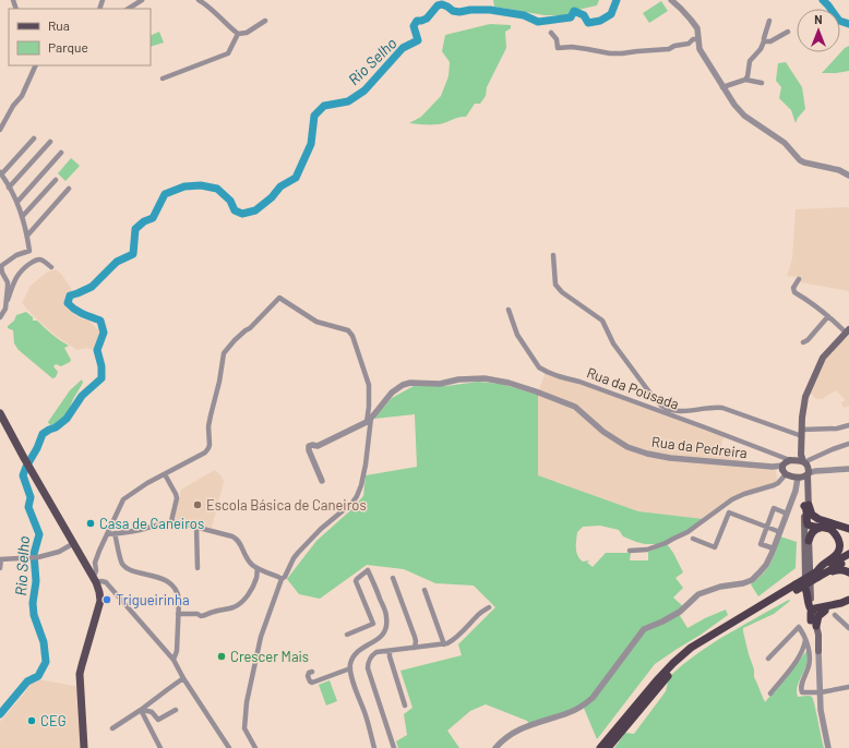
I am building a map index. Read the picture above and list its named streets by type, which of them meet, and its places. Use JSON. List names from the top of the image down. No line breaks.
{"streets":{"street":["Rua da Pousada","Rua da Pedreira"]},"crossings":[["Rua da Pousada","Rua da Pedreira"]],"water":["Rio Selho"],"places":["Escola Básica de Caneiros","Casa de Caneiros","Trigueirinha","Crescer Mais","CEG"],"legend":["Rua","Parque"],"north":"top"}
